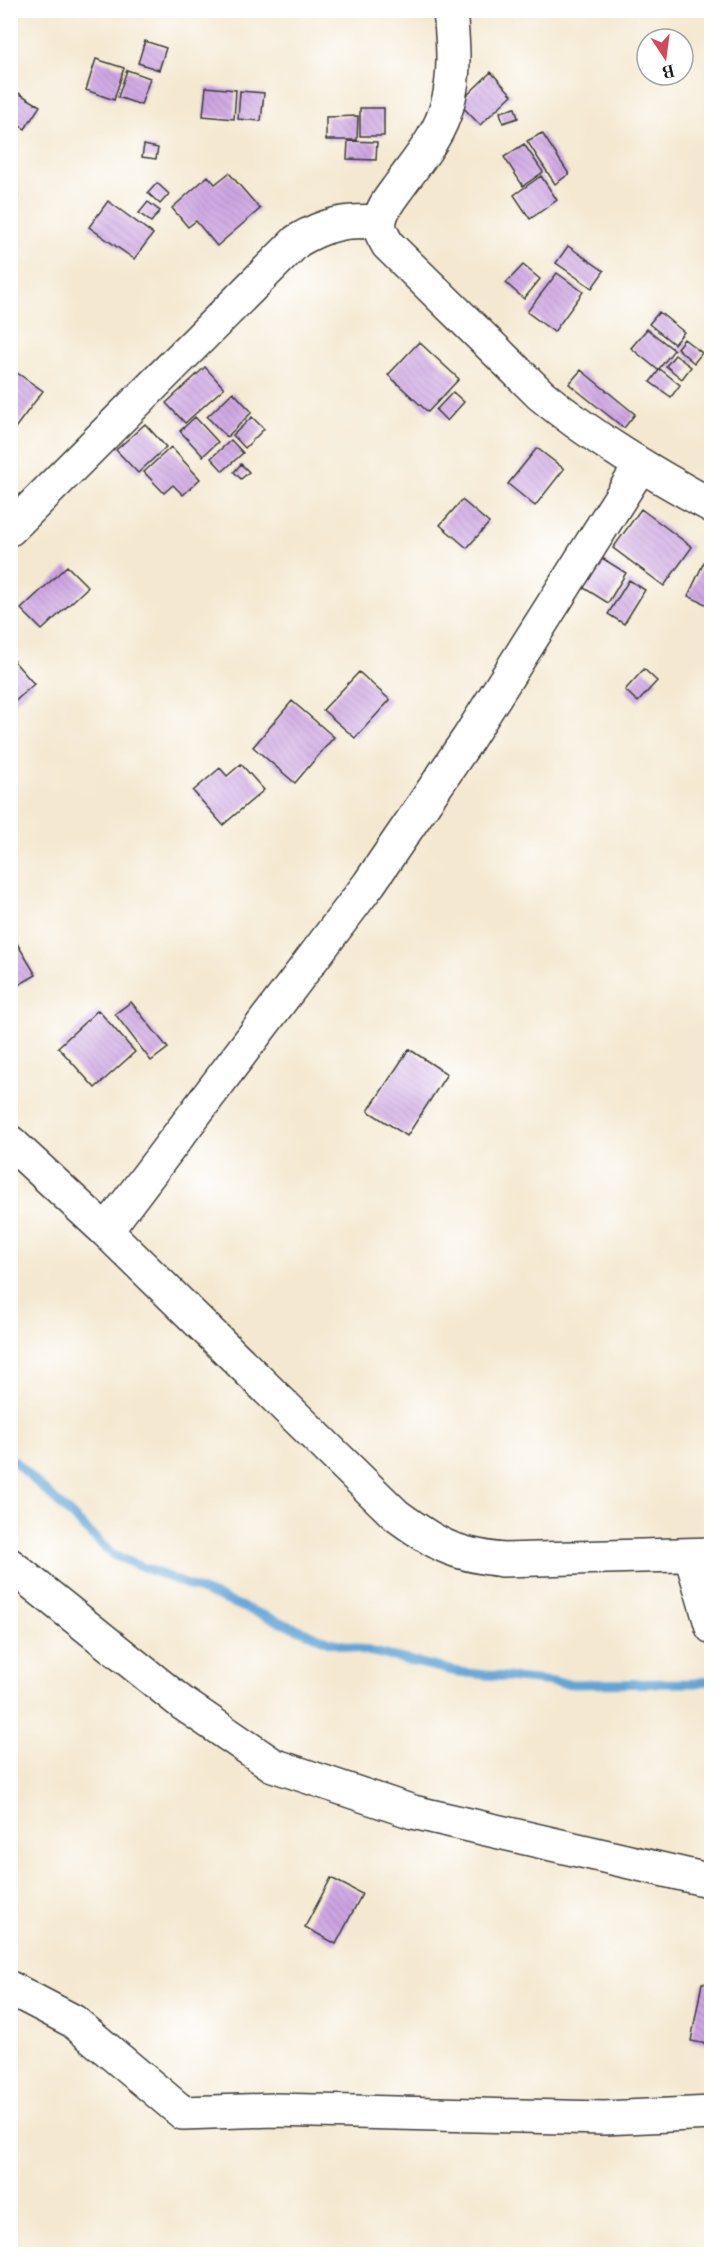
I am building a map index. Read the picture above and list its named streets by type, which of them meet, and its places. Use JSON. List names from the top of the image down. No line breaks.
{"north":"bottom"}
